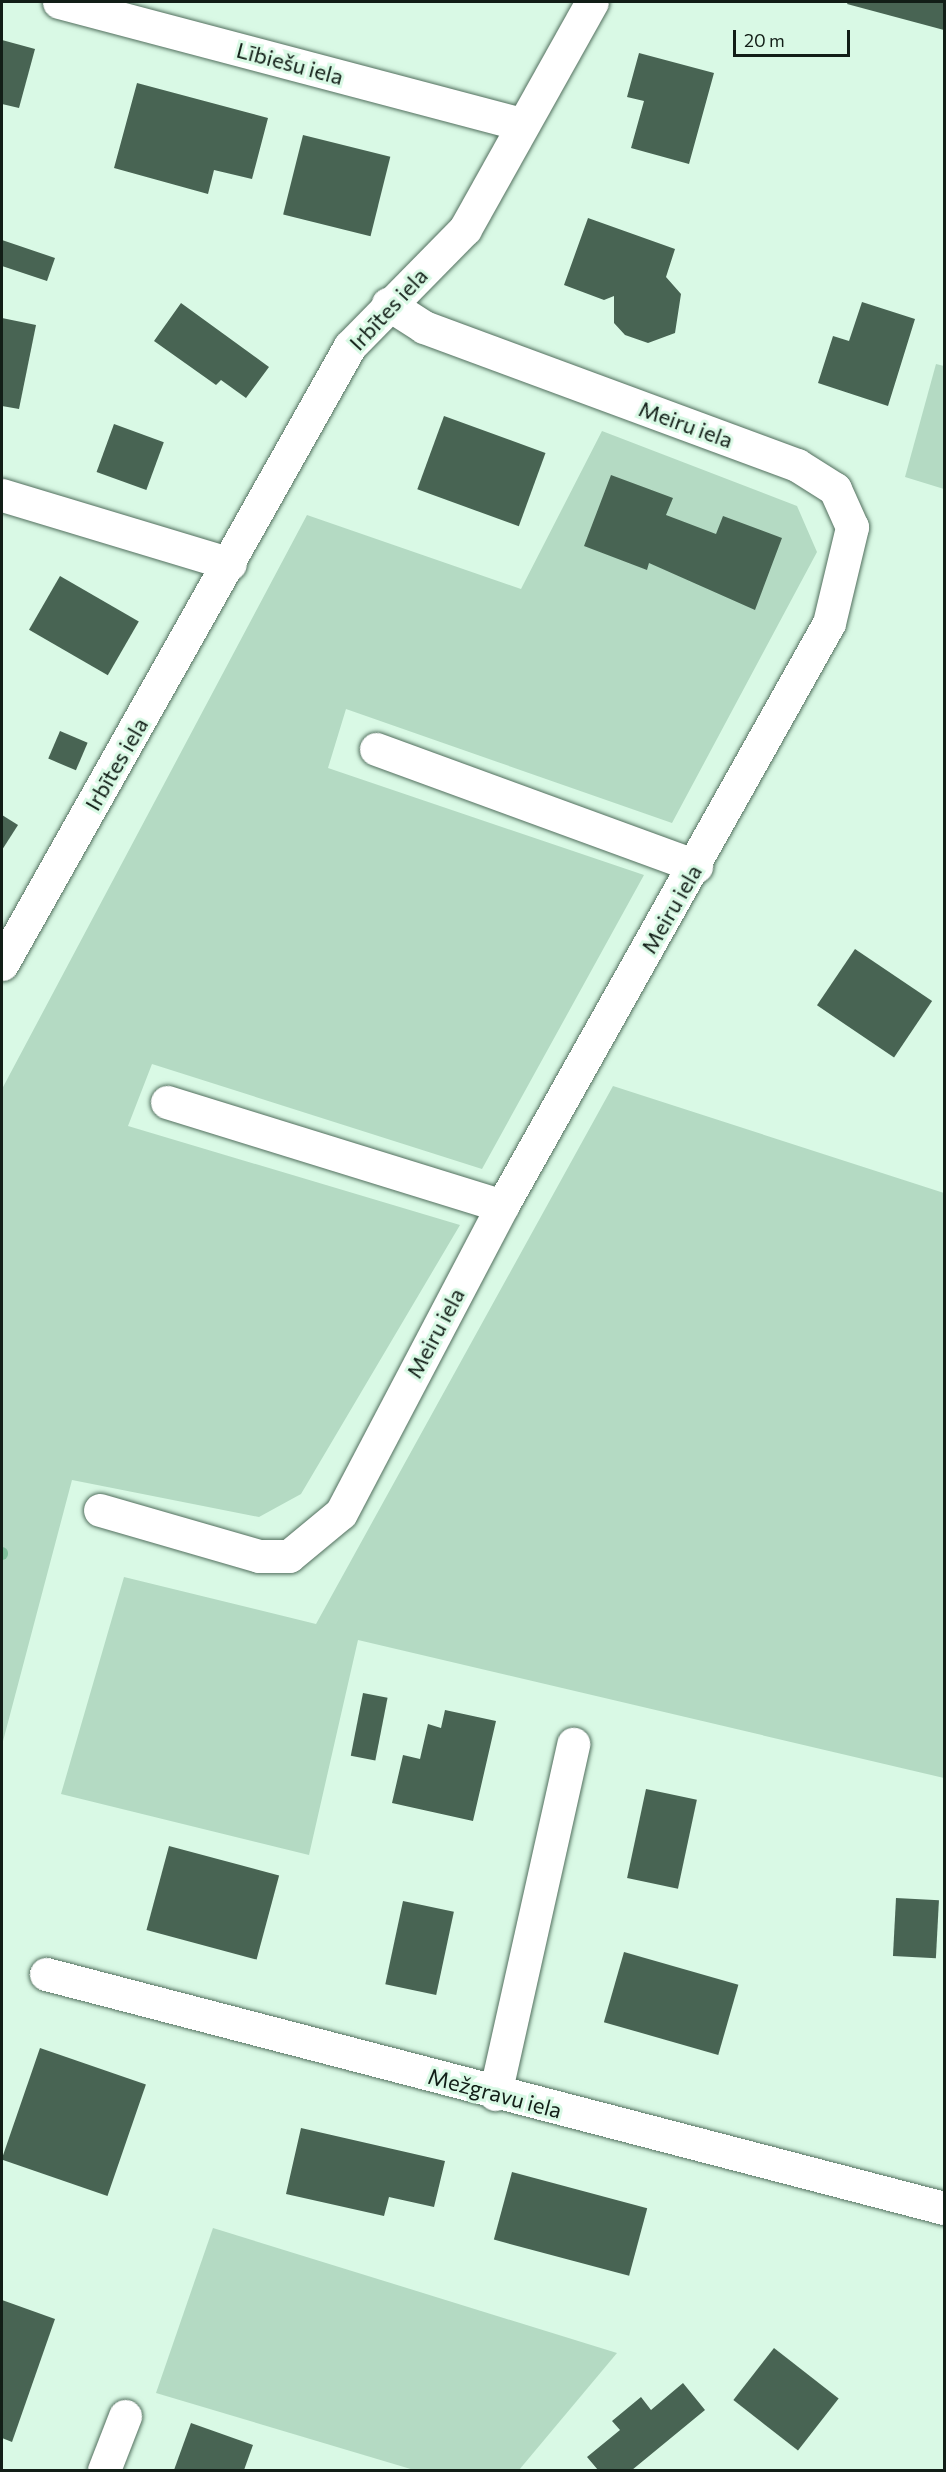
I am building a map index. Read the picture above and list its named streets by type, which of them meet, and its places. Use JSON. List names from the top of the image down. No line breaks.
{"streets":{"street":["Lībiešu iela","Irbītes iela","Meiru iela","Mežgravu iela"]},"crossings":[["Lībiešu iela","Irbītes iela"],["Irbītes iela","Meiru iela"]],"scale_bar":"20 m"}
